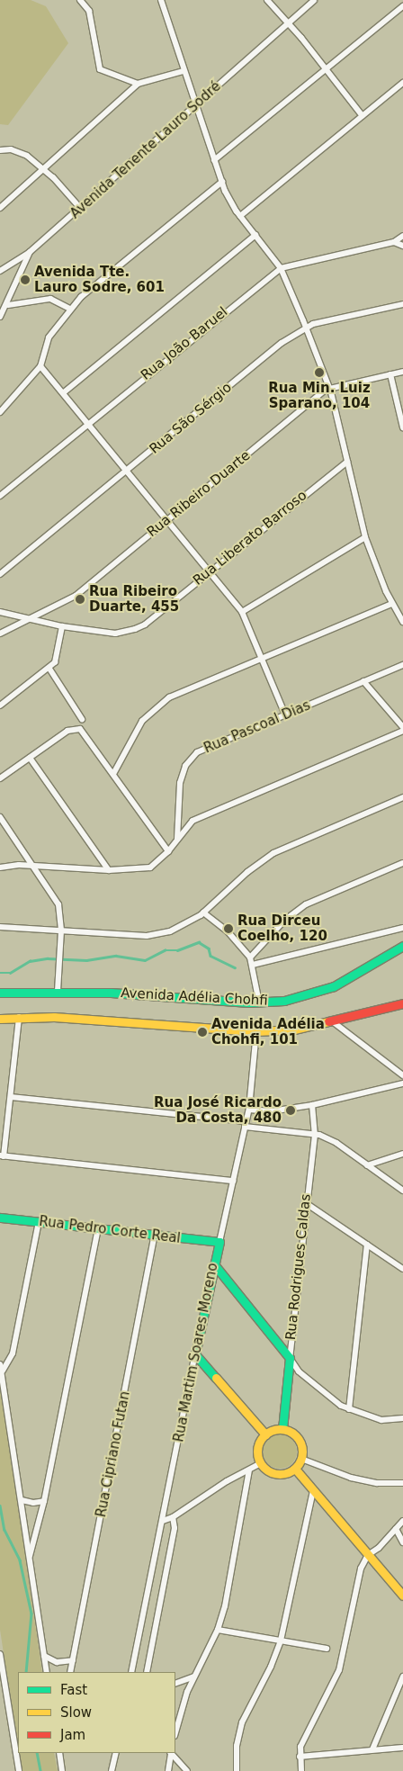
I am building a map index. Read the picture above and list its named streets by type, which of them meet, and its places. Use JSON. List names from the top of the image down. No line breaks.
{"streets":{"main road":["Avenida Adélia Chohfi","Rua Pedro Corte Real","Rua Rodrigues Caldas","Rua Martim Soares Moreno"],"street":["Avenida Tenente Lauro Sodré","Rua João Baruel","Rua São Sérgio","Rua Ribeiro Duarte","Rua Liberato Barroso","Rua Pascoal Dias","Rua Cipriano Futan"]},"crossings":[["Rua Ribeiro Duarte","Rua Liberato Barroso"],["Avenida Adélia Chohfi","Rua Martim Soares Moreno"],["Rua Pedro Corte Real","Rua Martim Soares Moreno"],["Rua Pedro Corte Real","Rua Cipriano Futan"]],"places":["Avenida Tte. Lauro Sodre, 601","Rua Min. Luiz Sparano, 104","Rua Ribeiro Duarte, 455","Rua Dirceu Coelho, 120","Avenida Adélia Chohfi, 101","Rua José Ricardo Da Costa, 480"],"legend":["Fast","Slow","Jam"]}
